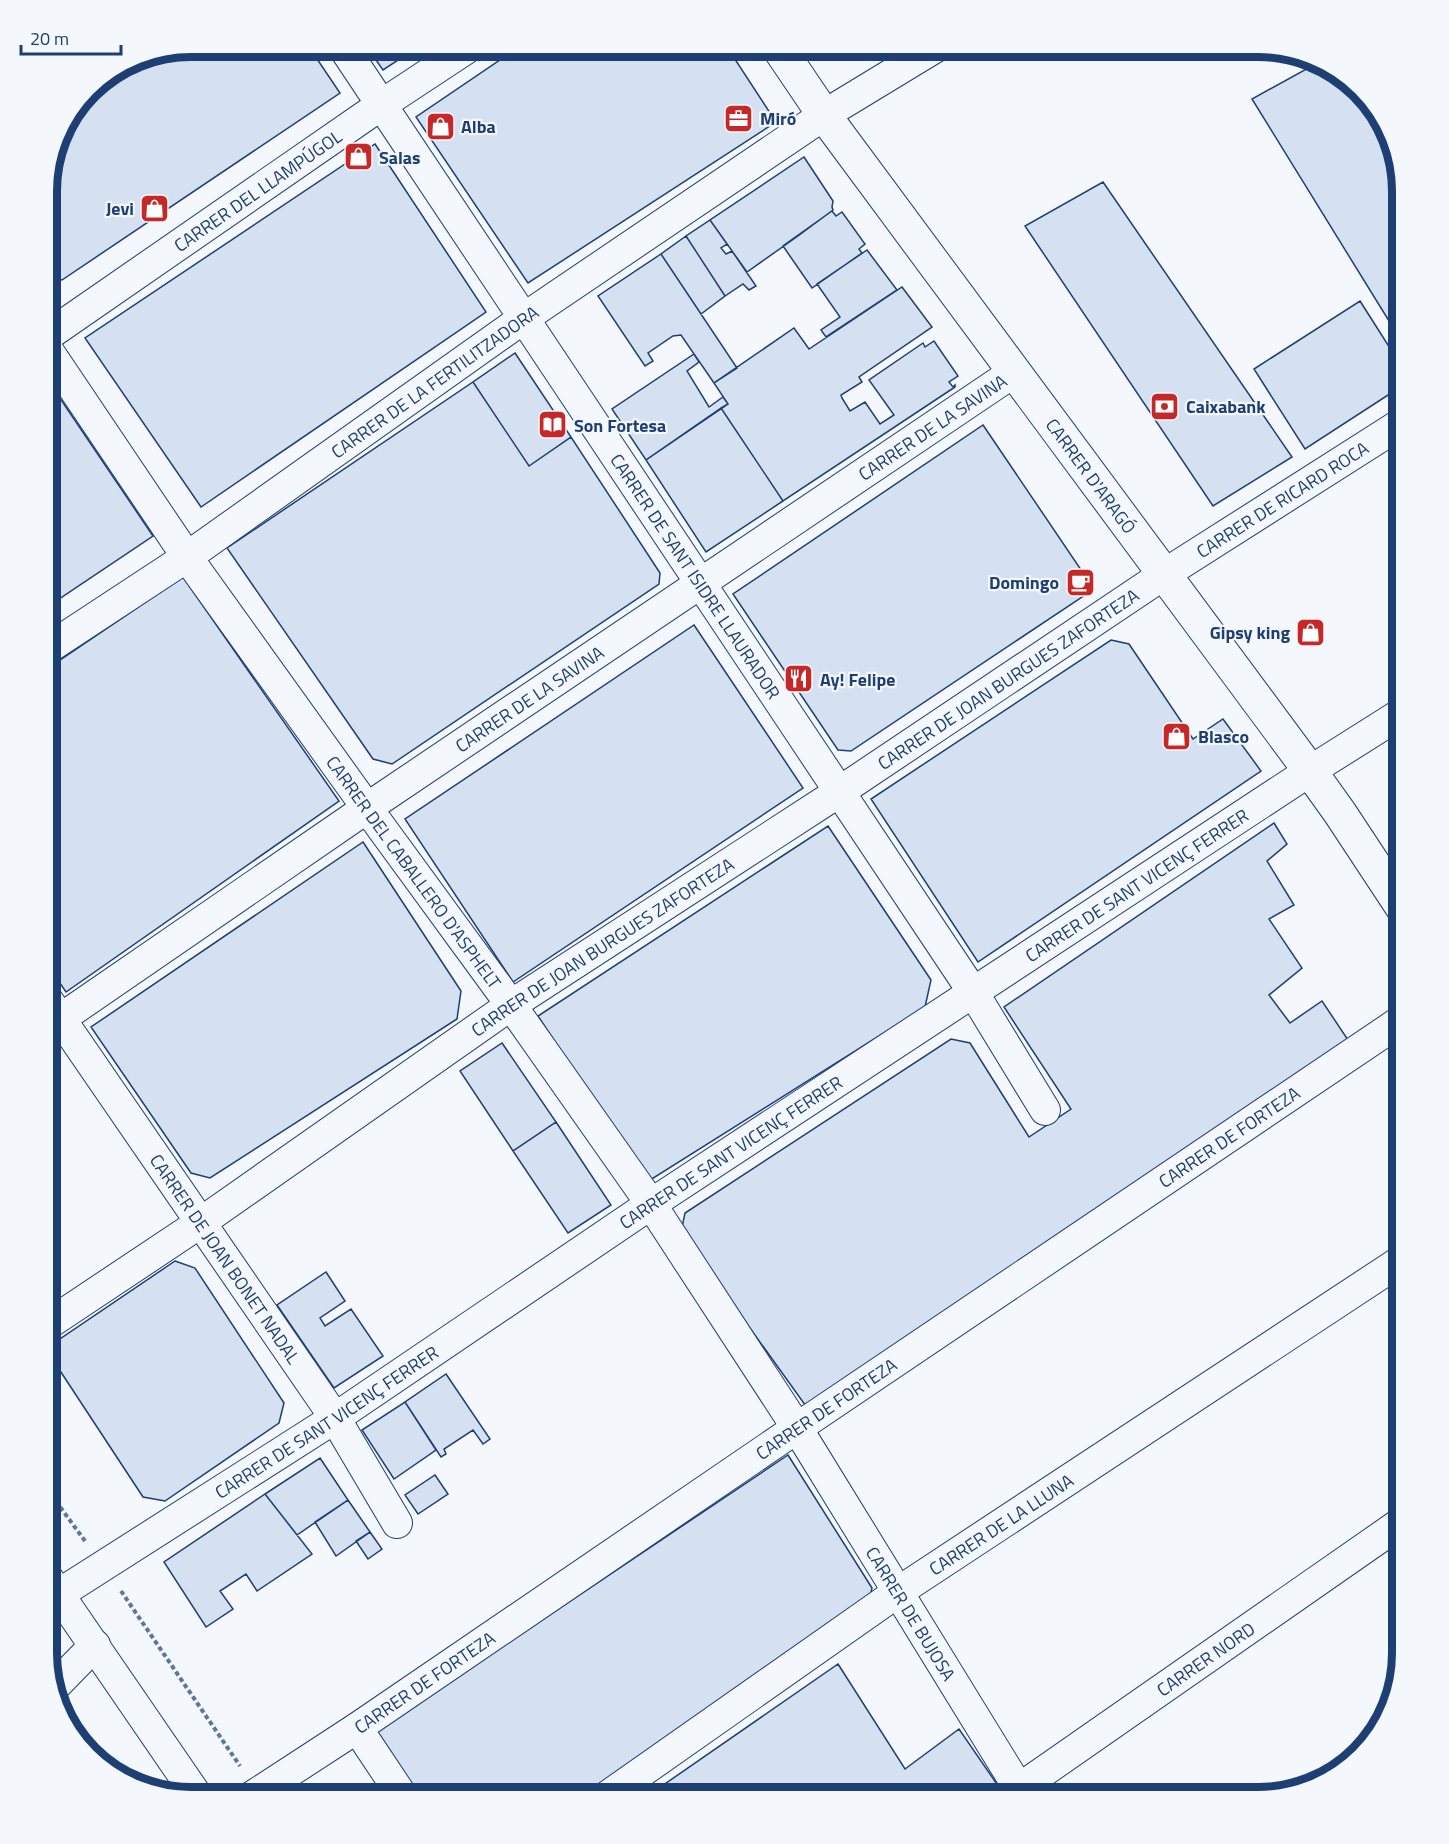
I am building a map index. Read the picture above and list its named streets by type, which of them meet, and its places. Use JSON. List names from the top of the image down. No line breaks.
{"streets":{"main road":["CARRER D'ARAGÓ"],"street":["CARRER DEL LLAMPÚGOL","CARRER DE LA FERTILITZADORA","CARRER DE LA SAVINA","CARRER DE RICARD ROCA","CARRER DE SANT ISIDRE LLAURADOR","CARRER DE JOAN BURGUES ZAFORTEZA","CARRER DEL CABALLERO D'ASPHELT","CARRER DE SANT VICENÇ FERRER","CARRER DE FORTEZA","CARRER DE JOAN BONET NADAL","CARRER DE LA LLUNA","CARRER DE BUJOSA","CARRER NORD"]},"crossings":[["CARRER DEL LLAMPÚGOL","CARRER DE SANT ISIDRE LLAURADOR"],["CARRER DE LA FERTILITZADORA","CARRER D'ARAGÓ"],["CARRER DE LA FERTILITZADORA","CARRER DE SANT ISIDRE LLAURADOR"],["CARRER DE LA FERTILITZADORA","CARRER DEL CABALLERO D'ASPHELT"],["CARRER DE LA SAVINA","CARRER D'ARAGÓ"],["CARRER DE LA SAVINA","CARRER DE SANT ISIDRE LLAURADOR"],["CARRER DE LA SAVINA","CARRER DEL CABALLERO D'ASPHELT"],["CARRER D'ARAGÓ","CARRER DE RICARD ROCA"],["CARRER D'ARAGÓ","CARRER DE JOAN BURGUES ZAFORTEZA"],["CARRER D'ARAGÓ","CARRER DE SANT VICENÇ FERRER"],["CARRER DE RICARD ROCA","CARRER DE JOAN BURGUES ZAFORTEZA"],["CARRER DE SANT ISIDRE LLAURADOR","CARRER DE JOAN BURGUES ZAFORTEZA"],["CARRER DE SANT ISIDRE LLAURADOR","CARRER DE SANT VICENÇ FERRER"],["CARRER DE JOAN BURGUES ZAFORTEZA","CARRER DEL CABALLERO D'ASPHELT"],["CARRER DE JOAN BURGUES ZAFORTEZA","CARRER DE JOAN BONET NADAL"],["CARRER DEL CABALLERO D'ASPHELT","CARRER DE SANT VICENÇ FERRER"],["CARRER DEL CABALLERO D'ASPHELT","CARRER DE FORTEZA"],["CARRER DEL CABALLERO D'ASPHELT","CARRER DE BUJOSA"],["CARRER DE SANT VICENÇ FERRER","CARRER DE JOAN BONET NADAL"],["CARRER DE FORTEZA","CARRER DE BUJOSA"],["CARRER DE LA LLUNA","CARRER DE BUJOSA"]],"places":{"office":["Miró"],"shop":["Alba","Salas","Jevi","Gipsy king","Blasco"],"bank":["Caixabank"],"library":["Son Fortesa"],"cafe":["Domingo"],"restaurant":["Ay! Felipe"]},"scale_bar":"20 m"}
